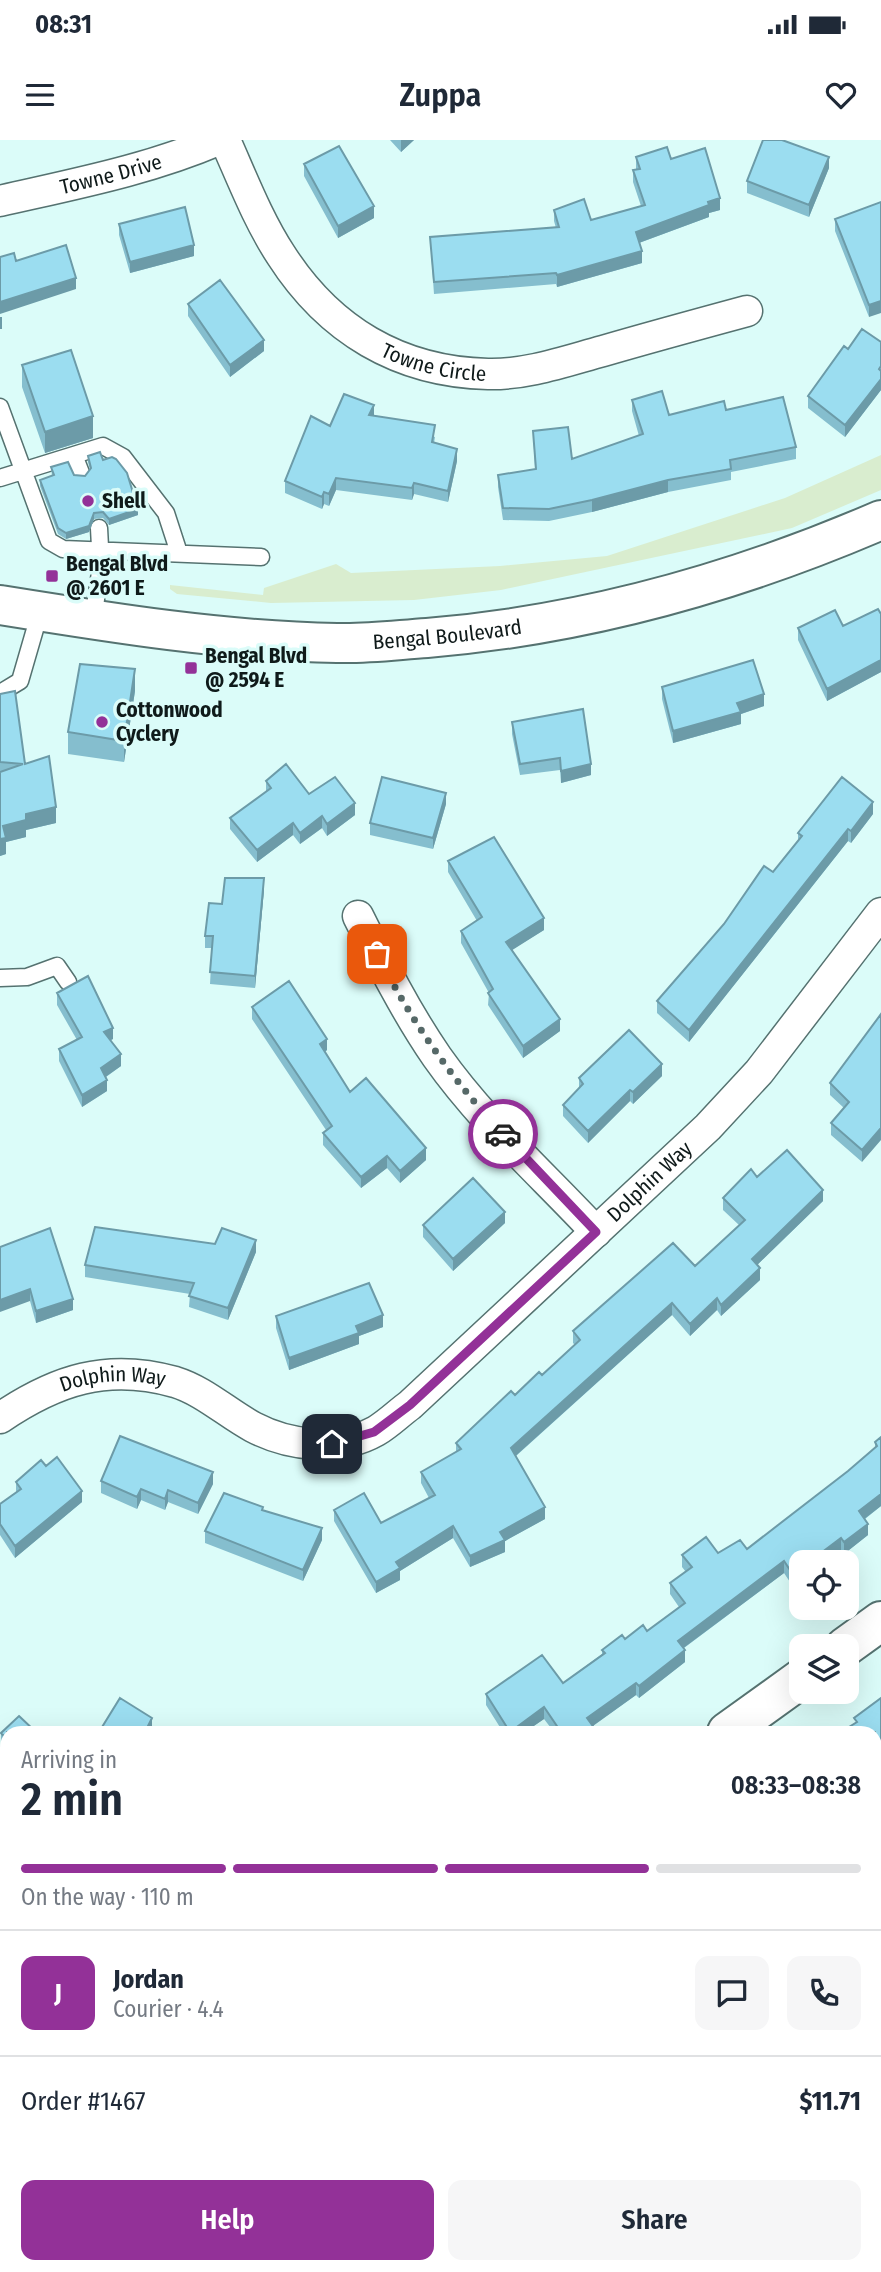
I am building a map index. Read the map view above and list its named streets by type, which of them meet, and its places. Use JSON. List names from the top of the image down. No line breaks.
{"streets":{"main road":["Bengal Boulevard"],"street":["Towne Drive","Towne Circle","Dolphin Way"]},"places":{"other":["Shell","Cottonwood Cyclery"],"transit":["Bengal Blvd @ 2601 E","Bengal Blvd @ 2594 E"]},"page":{"status":"08:31","header":"Zuppa","heading":["2 min","Arriving in","08:33–08:38"],"panel":["Jordan","Courier · 4.4","Order #1467","$11.71"],"bar":"On the way · 110 m","round":"J","buttons":["Help","Share"]}}
